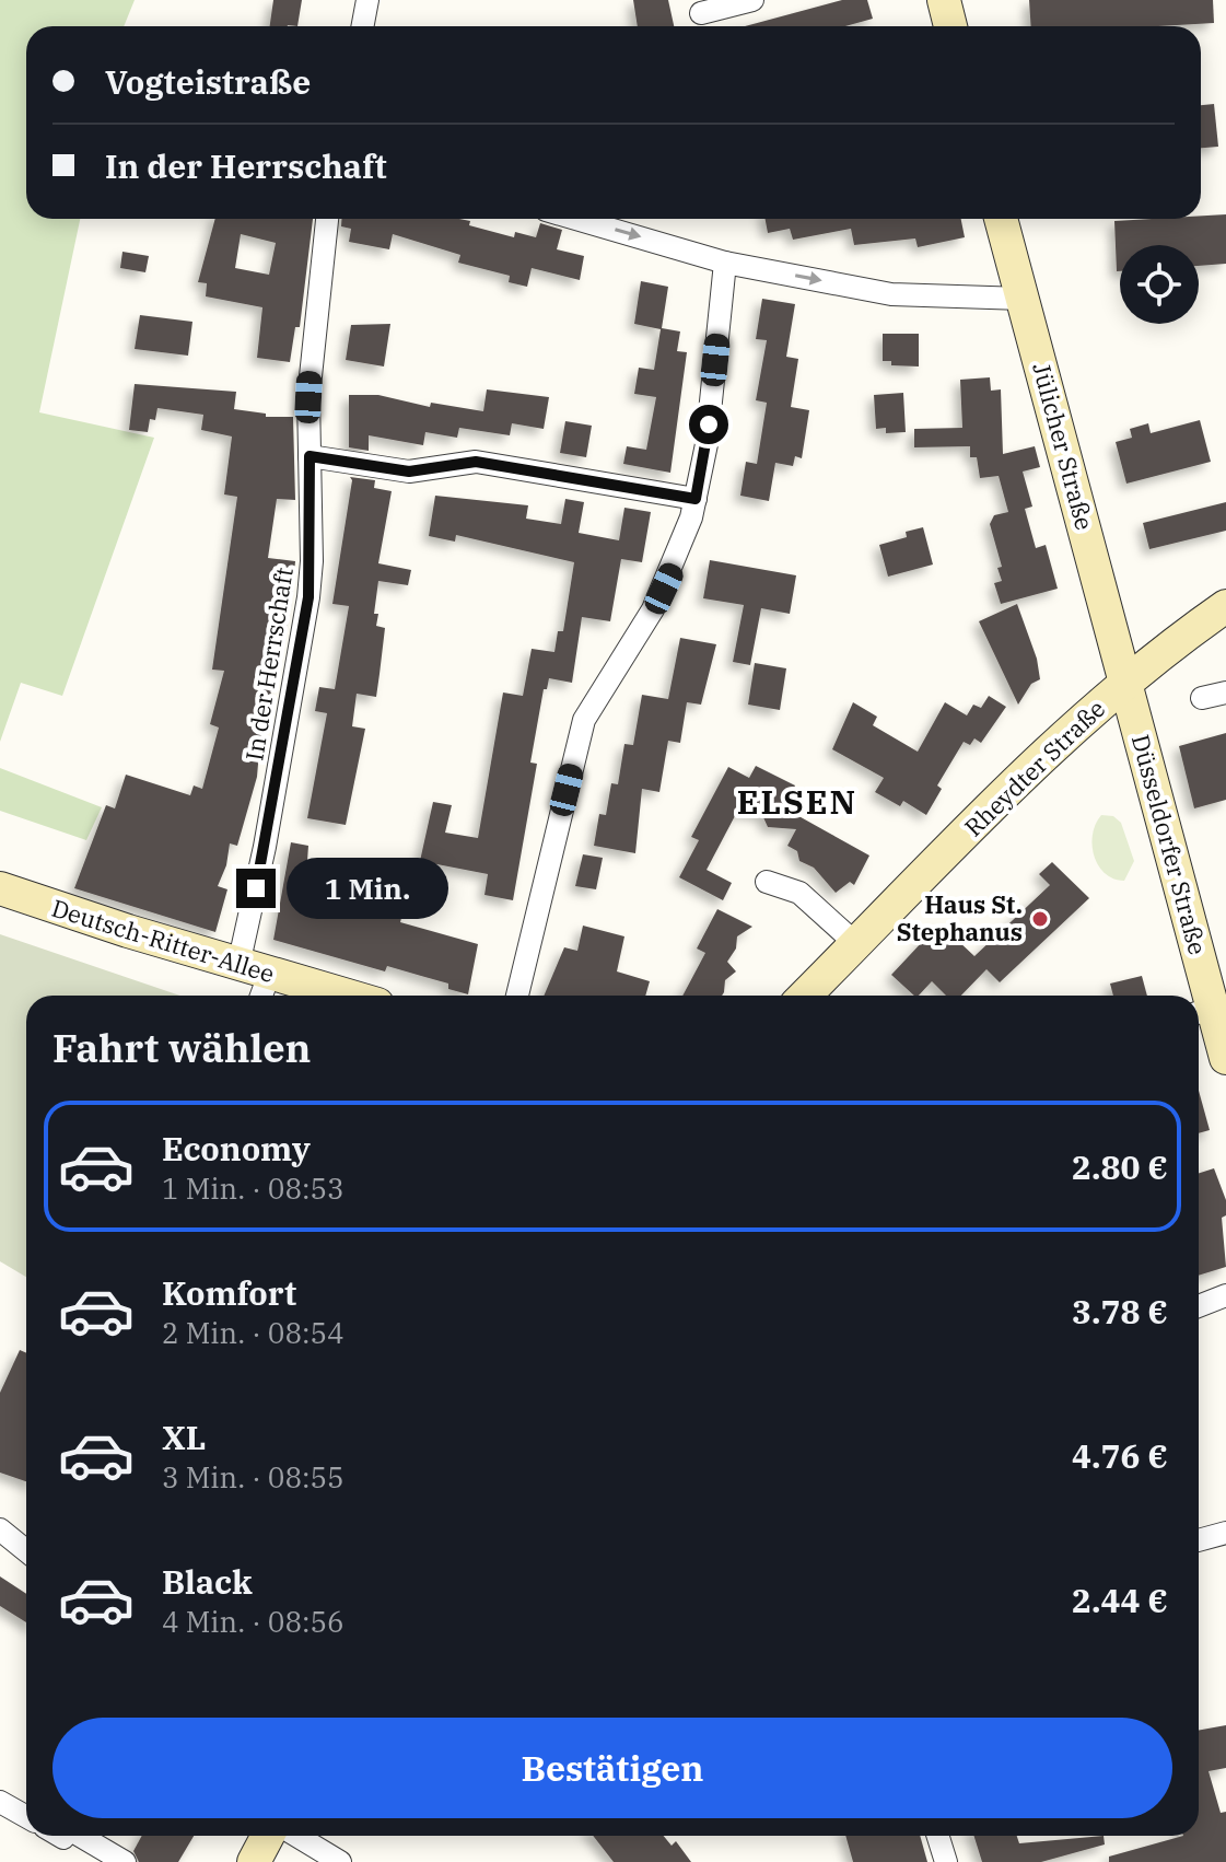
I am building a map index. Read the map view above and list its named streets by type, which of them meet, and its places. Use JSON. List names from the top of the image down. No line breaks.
{"streets":{"street":["Jülicher Straße","In der Herrschaft","Rheydter Straße","Düsseldorfer Straße","Deutsch-Ritter-Allee"]},"crossings":[["Jülicher Straße","Rheydter Straße"],["Jülicher Straße","Düsseldorfer Straße"],["In der Herrschaft","Deutsch-Ritter-Allee"],["Rheydter Straße","Düsseldorfer Straße"]],"districts":["ELSEN"],"places":["Haus St. Stephanus"],"page":{"banner":["Vogteistraße","In der Herrschaft"],"bubble":"1 Min.","heading":"Fahrt wählen","list":[{"name":"Economy","note":"1 Min. · 08:53","value":"2.80 €"},{"name":"Komfort","note":"2 Min. · 08:54","value":"3.78 €"},{"name":"XL","note":"3 Min. · 08:55","value":"4.76 €"},{"name":"Black","note":"4 Min. · 08:56","value":"2.44 €"}],"buttons":"Bestätigen"}}
